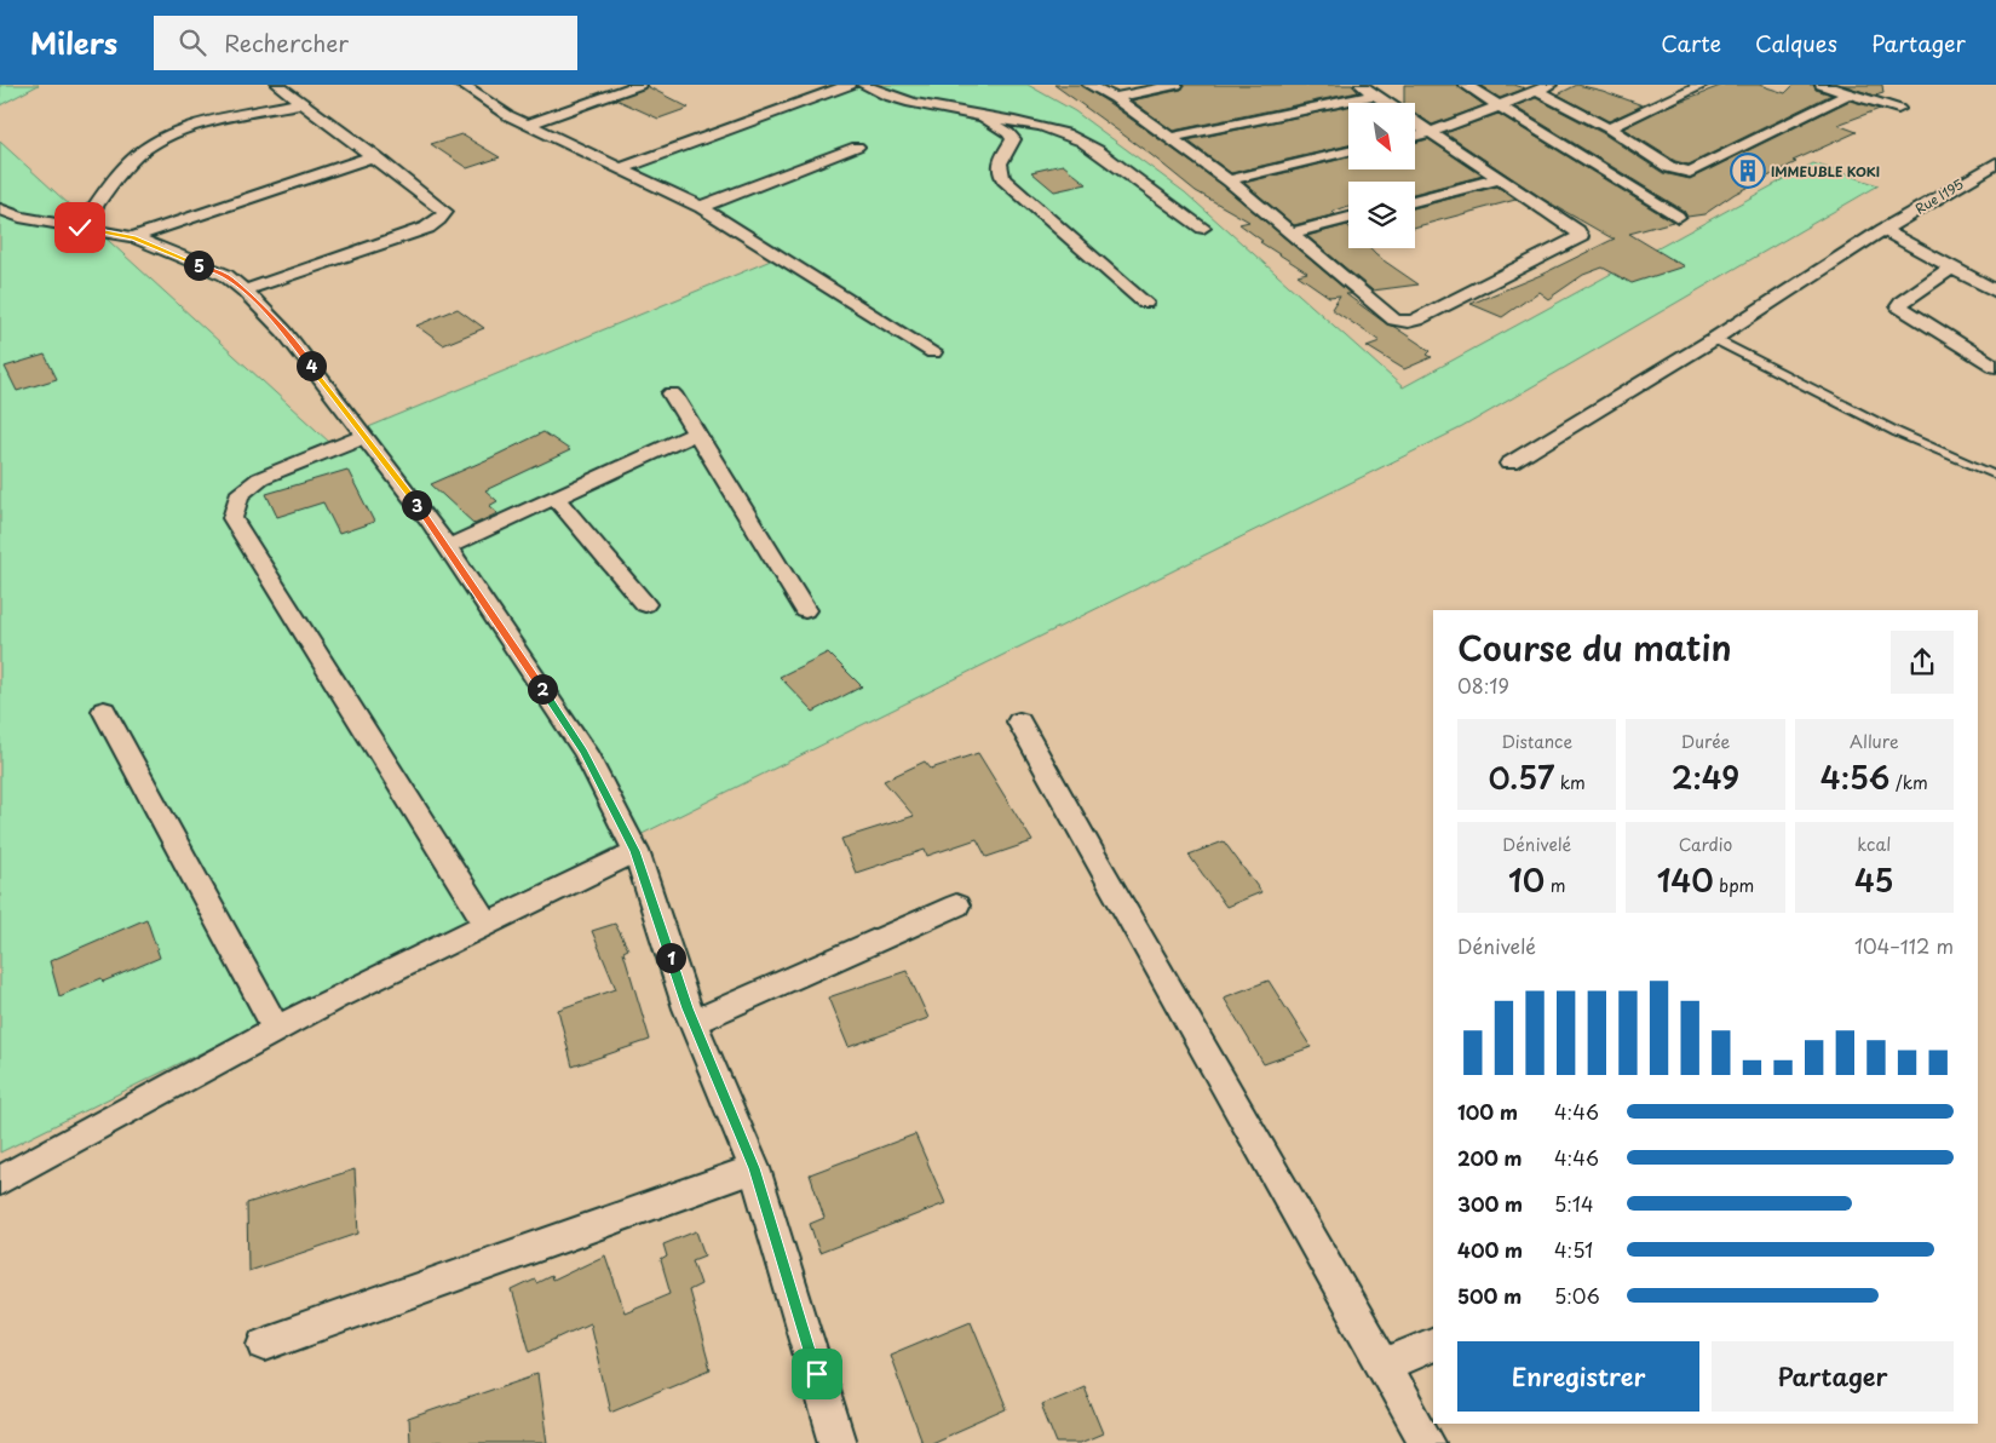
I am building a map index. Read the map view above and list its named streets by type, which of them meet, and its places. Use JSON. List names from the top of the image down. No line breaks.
{"streets":{"street":["Rue I195"]},"places":{"building":["IMMEUBLE KOKI"]},"north":"bottom right","page":{"header":"Milers","search":"Rechercher","nav":["Carte","Calques","Partager"],"pins":["5","4","3","2","1"],"heading":["Course du matin","08:19"],"stats":[["Distance","0.57 km"],["Durée","2:49"],["Allure","4:56 /km"],["Dénivelé","10 m"],["Cardio","140 bpm"],["kcal","45"]],"chart":["Dénivelé","104–112 m"],"list":[{"name":"100 m","note":"4:46"},{"name":"200 m","note":"4:46"},{"name":"300 m","note":"5:14"},{"name":"400 m","note":"4:51"},{"name":"500 m","note":"5:06"}],"buttons":["Enregistrer","Partager"]}}
